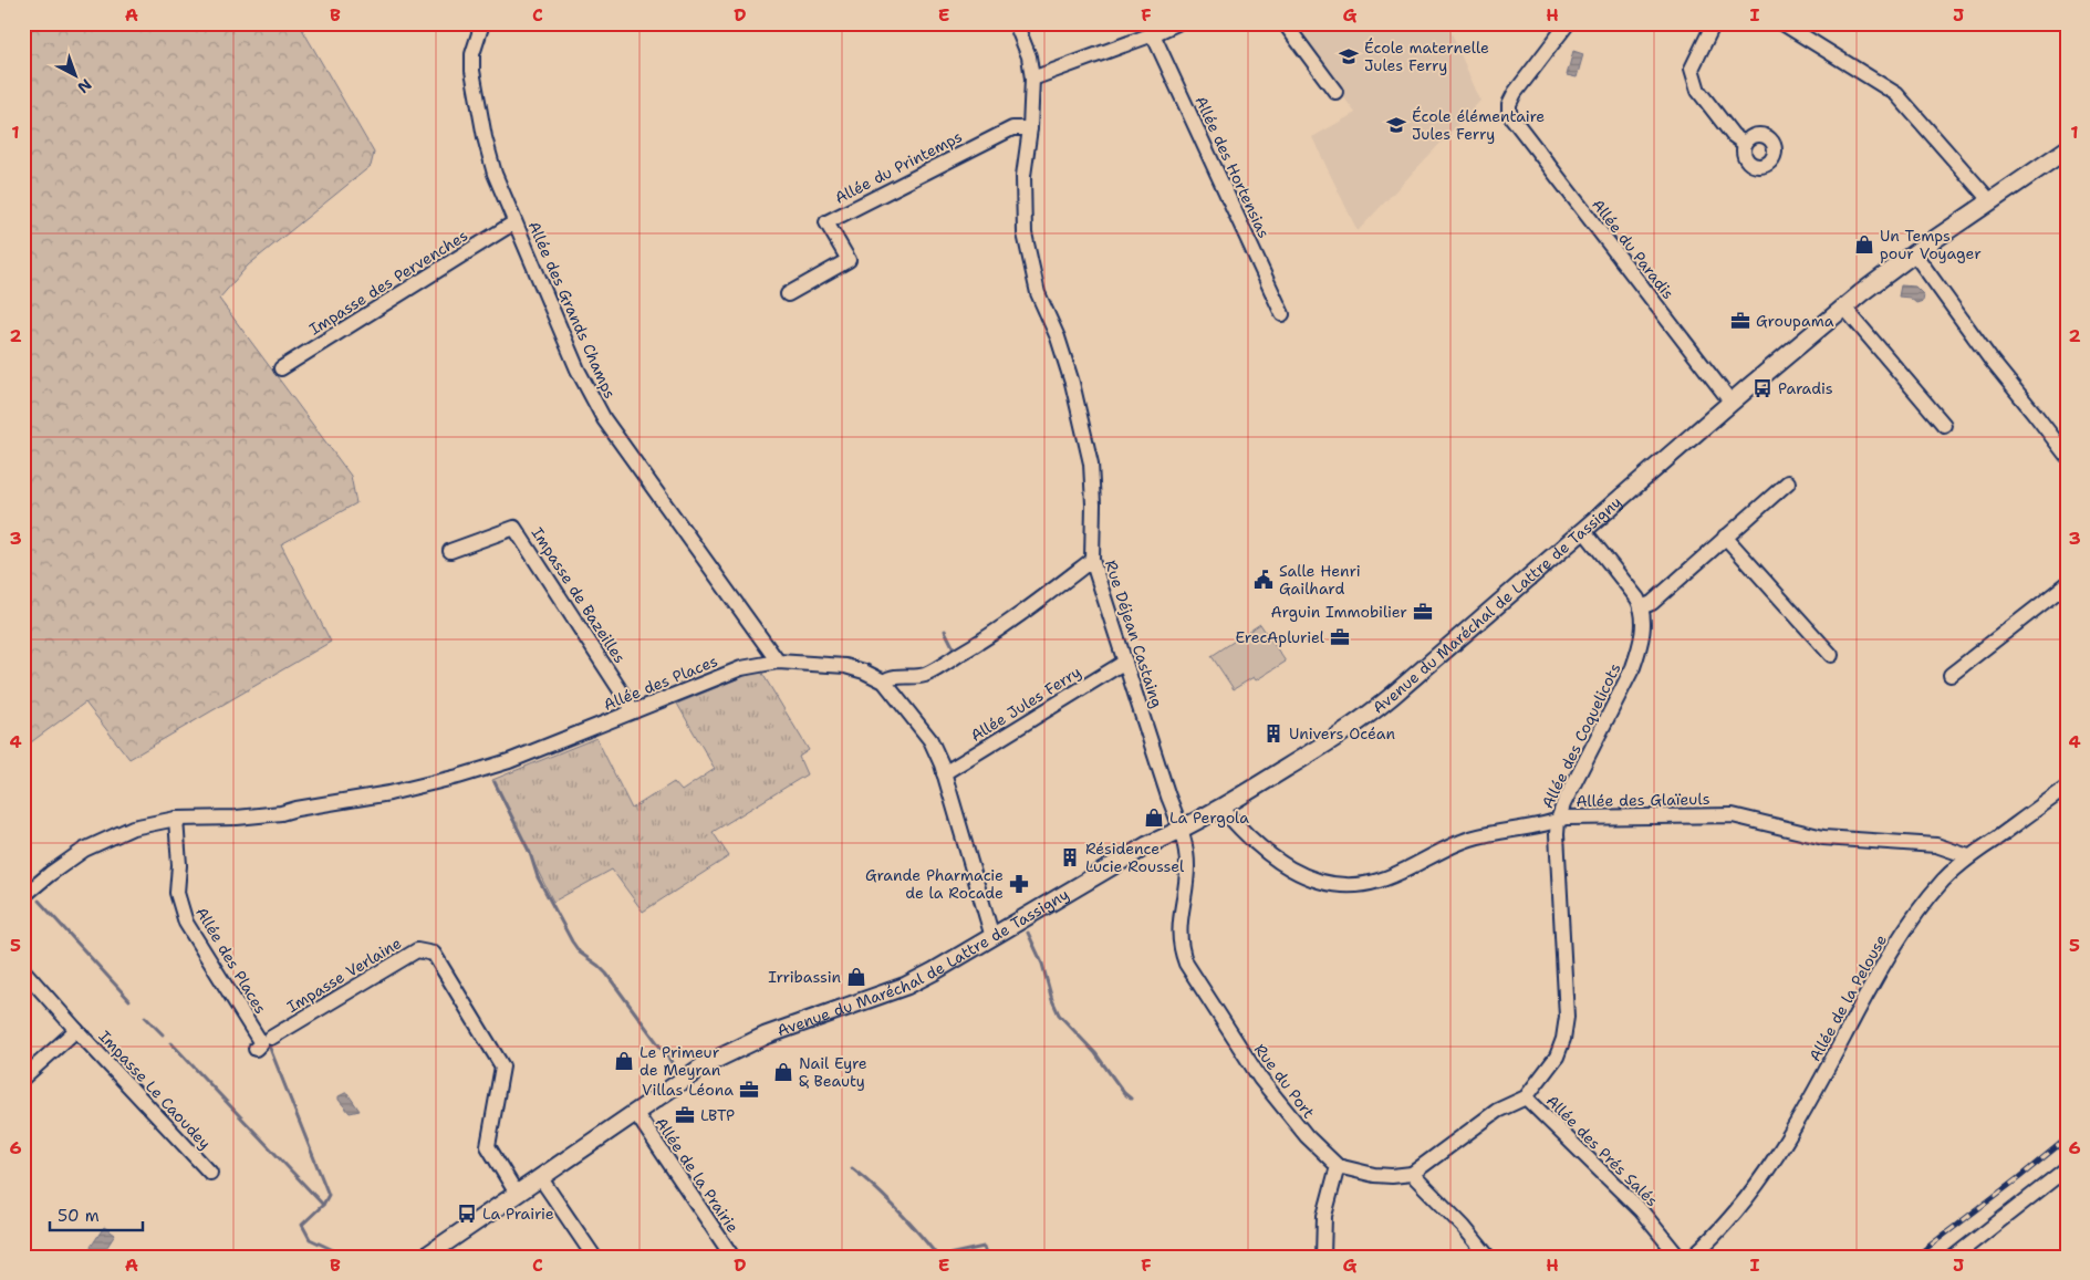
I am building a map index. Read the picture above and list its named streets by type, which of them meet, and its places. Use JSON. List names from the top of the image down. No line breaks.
{"streets":{"main road":["Avenue du Maréchal de Lattre de Tassigny"],"street":["Allée du Printemps","Allée des Hortensias","Allée du Paradis","Impasse des Pervenches","Allée des Grands Champs","Impasse de Bazeilles","Rue Déjean Castaing","Allée des Places","Allée Jules Ferry","Allée des Coquelicots","Allée des Glaïeuls","Impasse Verlaine","Allée de la Pelouse","Rue du Port","Impasse Le Caoudey","Allée des Prés Salés","Allée de la Prairie"]},"crossings":[["Allée du Printemps","Rue Déjean Castaing"],["Allée du Paradis","Avenue du Maréchal de Lattre de Tassigny"],["Impasse des Pervenches","Allée des Grands Champs"],["Allée des Grands Champs","Allée des Places"],["Impasse de Bazeilles","Allée des Places"],["Avenue du Maréchal de Lattre de Tassigny","Rue Déjean Castaing"],["Avenue du Maréchal de Lattre de Tassigny","Allée des Places"],["Avenue du Maréchal de Lattre de Tassigny","Allée des Glaïeuls"],["Avenue du Maréchal de Lattre de Tassigny","Impasse Verlaine"],["Avenue du Maréchal de Lattre de Tassigny","Rue du Port"],["Avenue du Maréchal de Lattre de Tassigny","Allée de la Prairie"],["Rue Déjean Castaing","Allée Jules Ferry"],["Rue Déjean Castaing","Rue du Port"],["Allée des Places","Allée Jules Ferry"],["Allée des Coquelicots","Allée des Glaïeuls"],["Allée des Coquelicots","Allée des Prés Salés"],["Allée des Glaïeuls","Allée de la Pelouse"]],"places":{"school or university":["École maternelle Jules Ferry","École élémentaire Jules Ferry"],"shop":["Un Temps pour Voyager","La Pergola","Irribassin","Le Primeur de Meyran","Nail Eyre & Beauty"],"office":["Groupama","Arguin Immobilier","ErecApluriel","Villas Léona","LBTP"],"bus stop":["Paradis","La Prairie"],"public building":["Salle Henri Gailhard"],"building":["Univers Océan","Résidence Lucie Roussel"],"pharmacy":["Grande Pharmacie de la Rocade"]},"scale_bar":"50 m","north":"bottom right","grid":{"columns":["A","B","C","D","E","F","G","H","I","J"],"rows":["1","2","3","4","5","6"]}}
